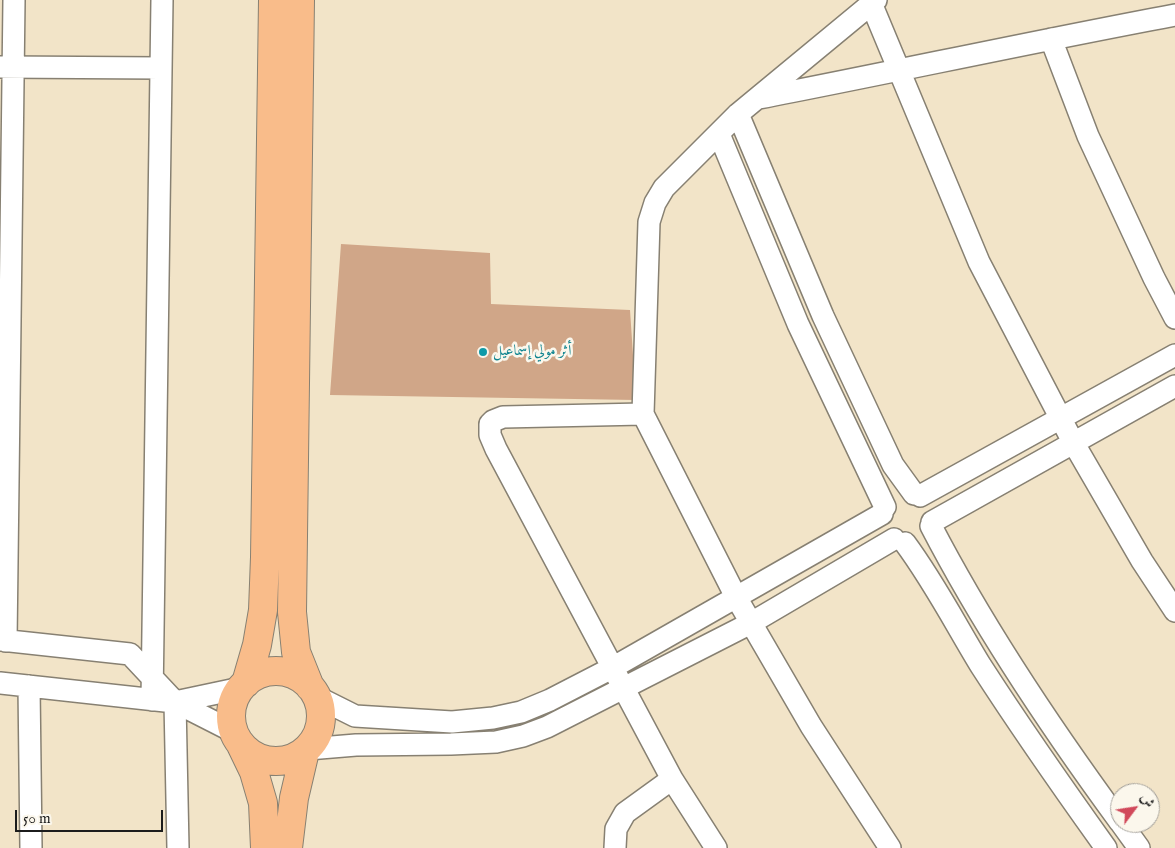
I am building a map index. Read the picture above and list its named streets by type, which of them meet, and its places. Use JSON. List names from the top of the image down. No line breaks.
{"places":["أثر مولي إسماعيل"],"scale_bar":"50 m","north":"top right"}
